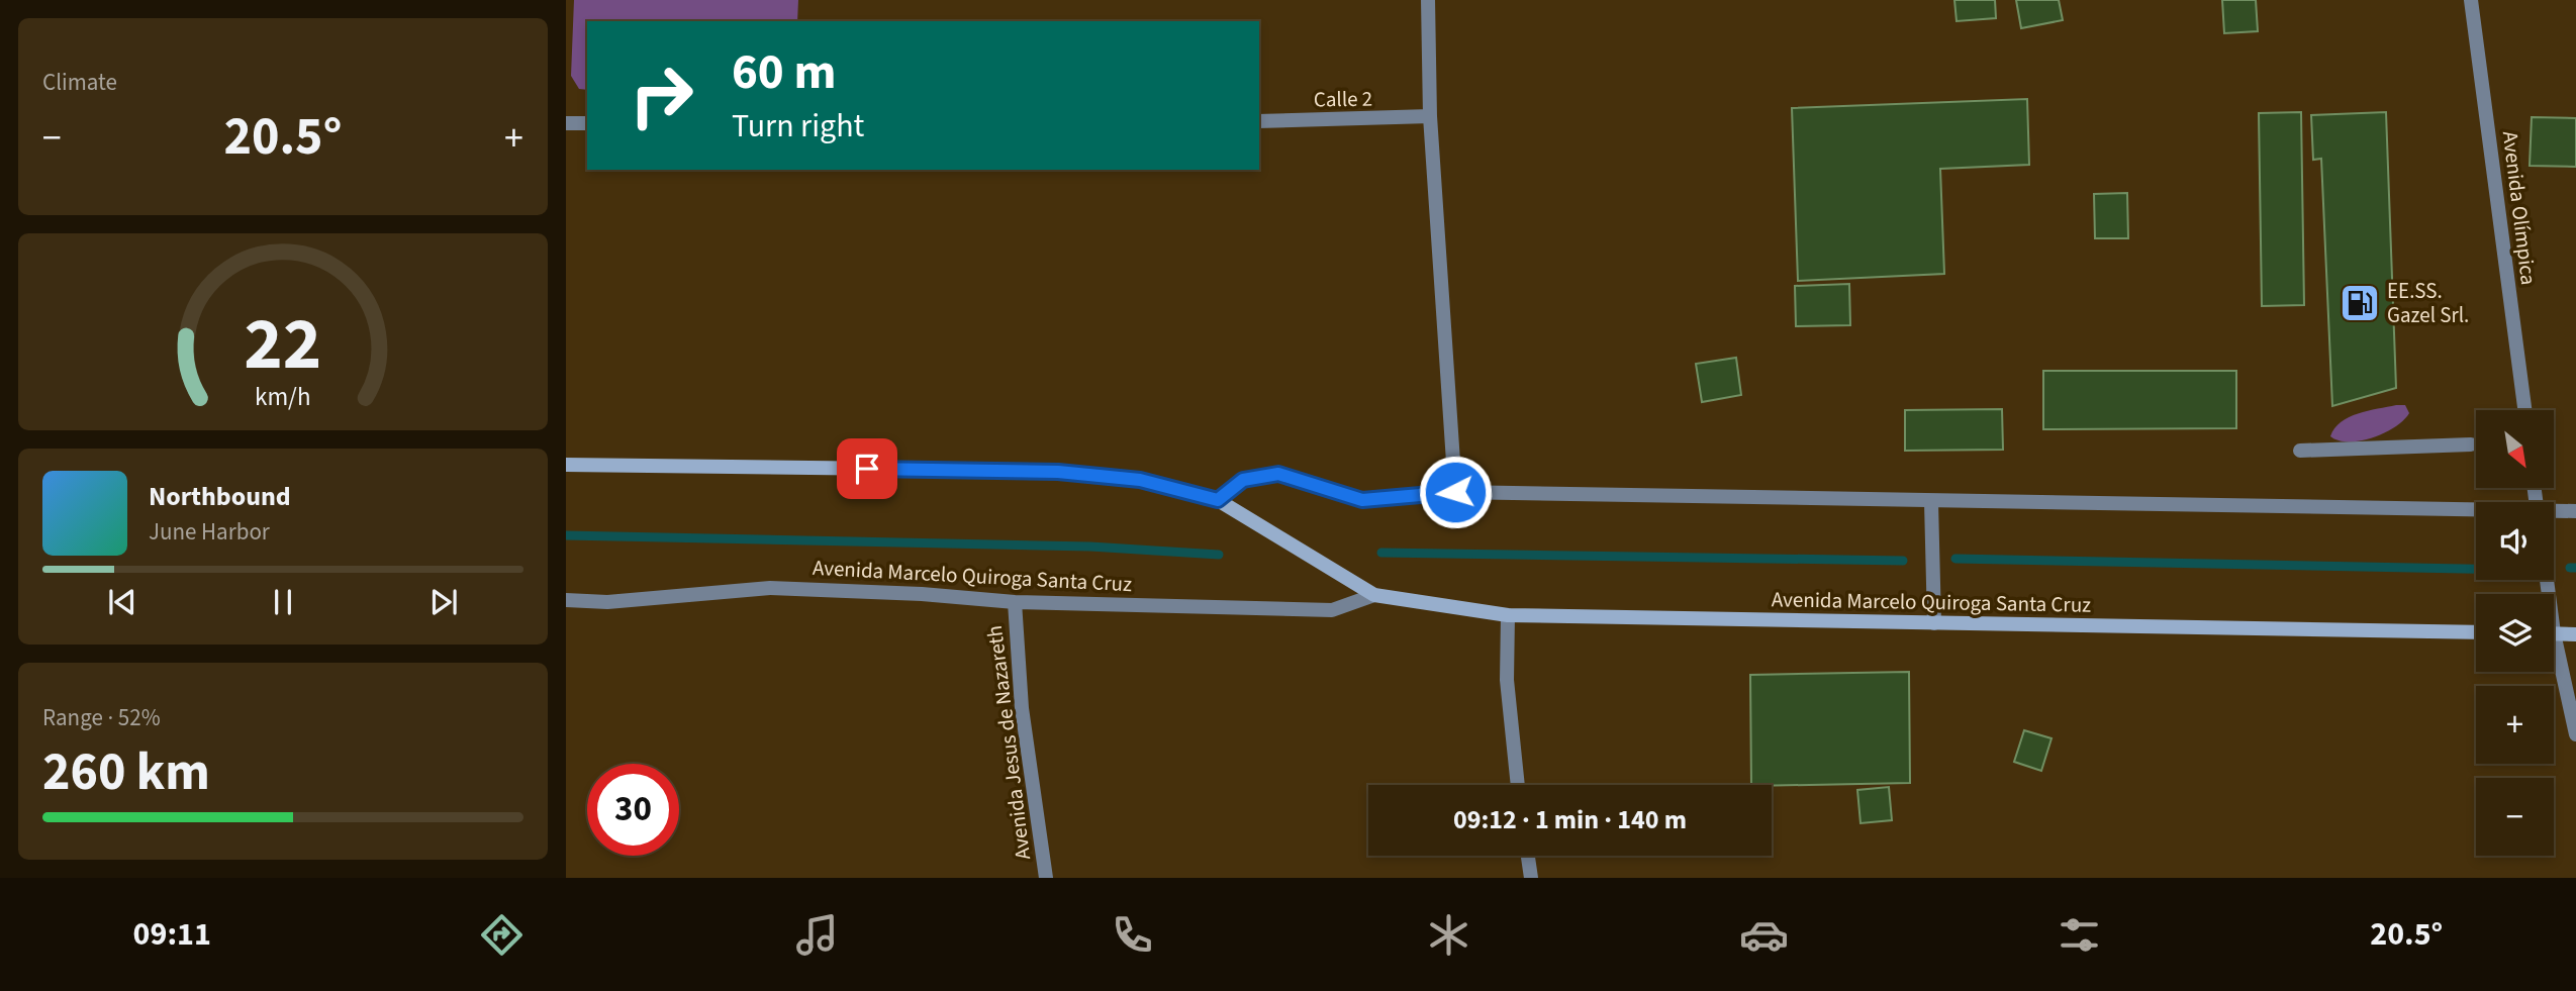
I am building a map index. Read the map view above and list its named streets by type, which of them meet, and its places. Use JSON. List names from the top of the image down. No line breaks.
{"streets":{"main road":["Avenida Marcelo Quiroga Santa Cruz"],"street":["Calle 2","Avenida Olímpica","Avenida Jesus de Nazareth"]},"crossings":[["Avenida Marcelo Quiroga Santa Cruz","Avenida Jesus de Nazareth"]],"places":{"fuel station":["EE.SS. Gazel Srl."]},"north":"bottom right","page":{"tile":["Climate",["Range · 52%","260 km"]],"turn":["60 m","Turn right"],"heat":["−","20.5°","+"],"map_buttons":["+","−"],"song":["Northbound","June Harbor"],"limit":"30","trip":"09:12 · 1 min · 140 m","tabs":["09:11","20.5°"],"gauge":["22","km/h"]}}
